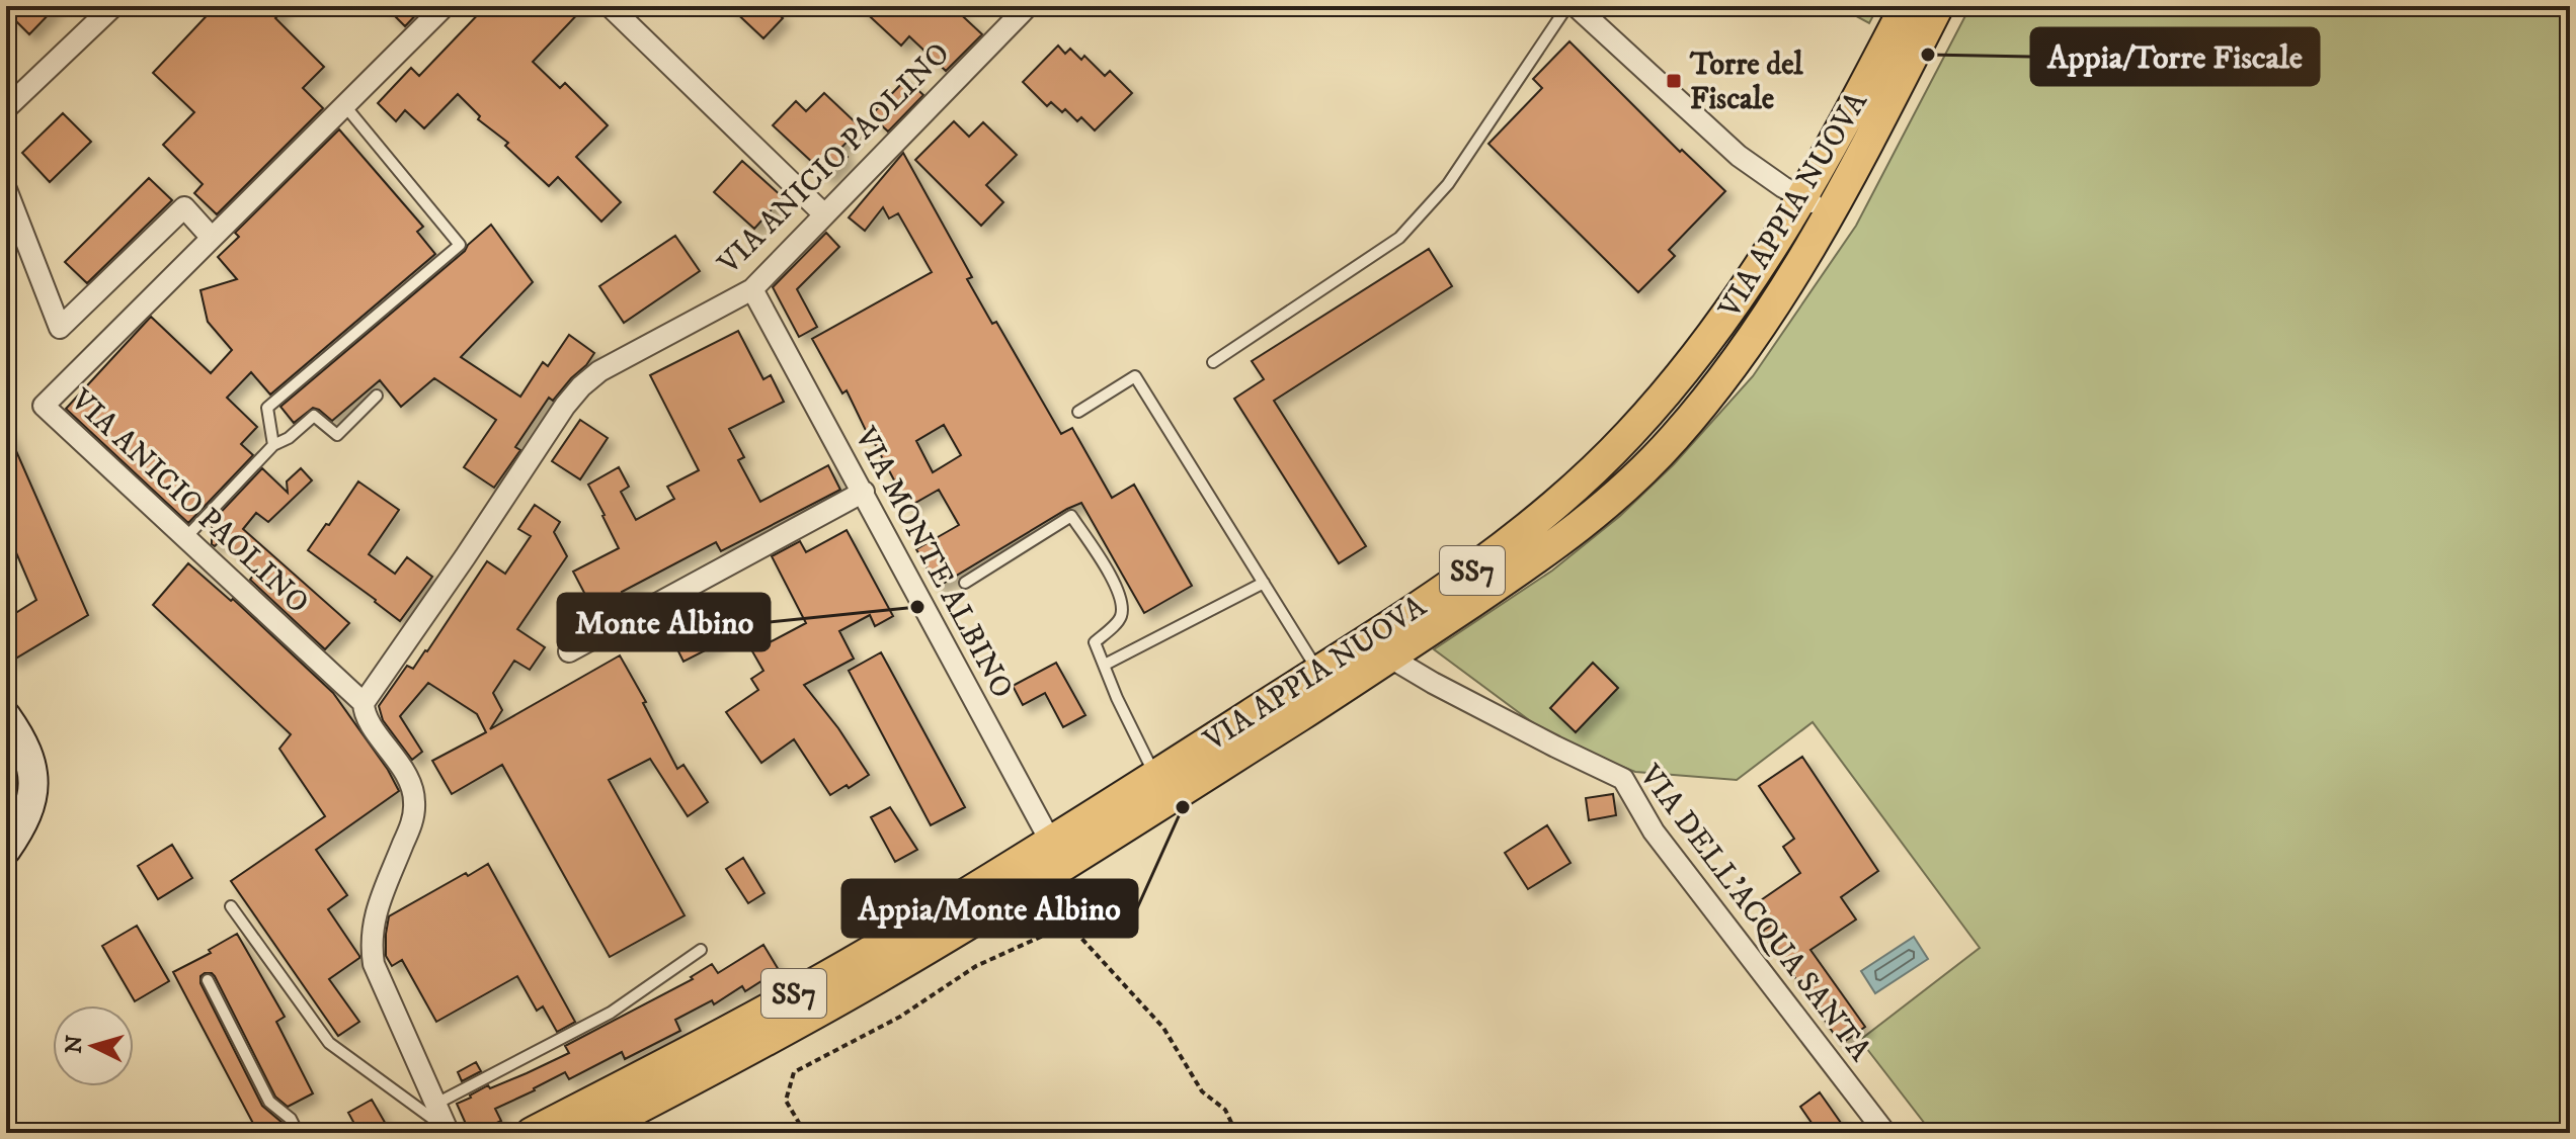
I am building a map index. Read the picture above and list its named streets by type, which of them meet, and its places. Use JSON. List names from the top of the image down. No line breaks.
{"streets":{"main road":["VIA APPIA NUOVA","SS7"],"street":["VIA ANICIO PAOLINO","VIA MONTE ALBINO","VIA DELL'ACQUA SANTA"]},"crossings":[["VIA ANICIO PAOLINO","VIA MONTE ALBINO"],["VIA APPIA NUOVA","VIA MONTE ALBINO"],["VIA APPIA NUOVA","VIA DELL'ACQUA SANTA"]],"places":{"other":["Appia/Torre Fiscale","Monte Albino","Appia/Monte Albino"],"transit":["Torre del Fiscale"]},"north":"left"}
